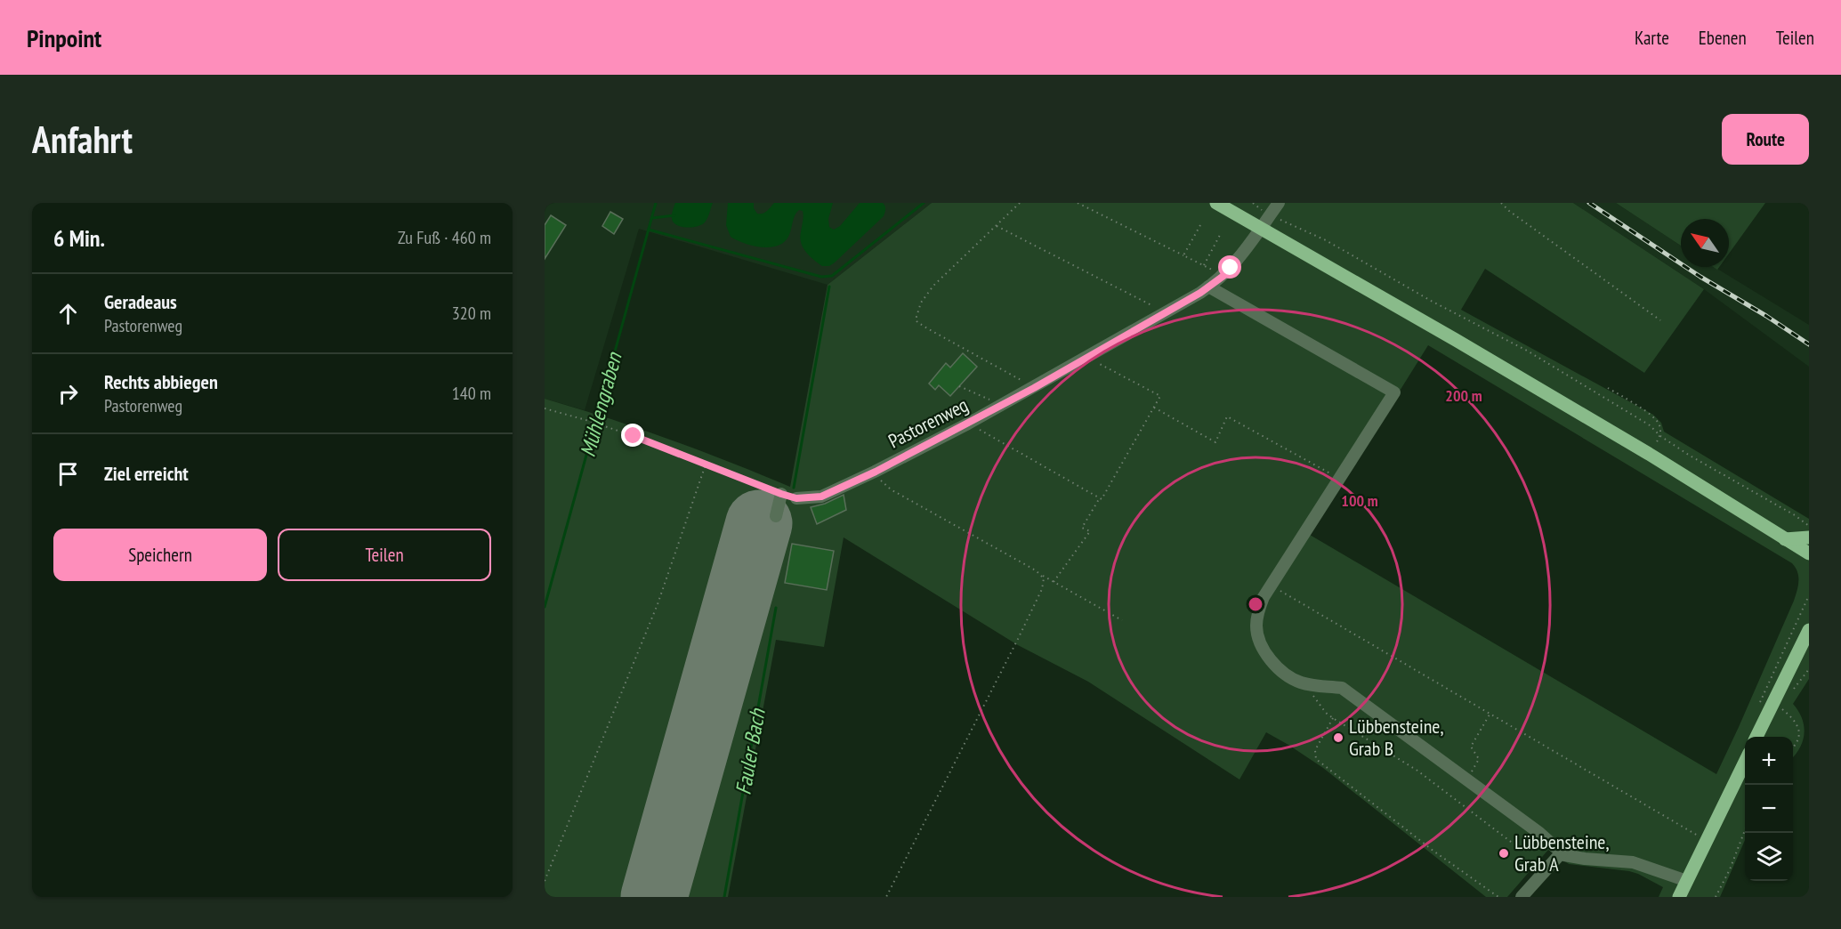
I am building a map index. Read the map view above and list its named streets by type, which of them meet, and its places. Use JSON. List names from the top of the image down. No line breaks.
{"streets":{"street":["Pastorenweg"]},"water":["Mühlengraben","Fauler Bach"],"places":["Lübbensteine, Grab B","Lübbensteine, Grab A"],"north":"top left","page":{"header":"Pinpoint","nav":["Karte","Ebenen","Teilen"],"buttons":["Route",["Speichern","Teilen"]],"title":"Anfahrt","heading":["6 Min.","Zu Fuß · 460 m"],"list":[["Geradeaus","Pastorenweg","320 m"],["Rechts abbiegen","Pastorenweg","140 m"],"Ziel erreicht"],"map_buttons":["+","−"]},"rings":["200 m","100 m"]}
